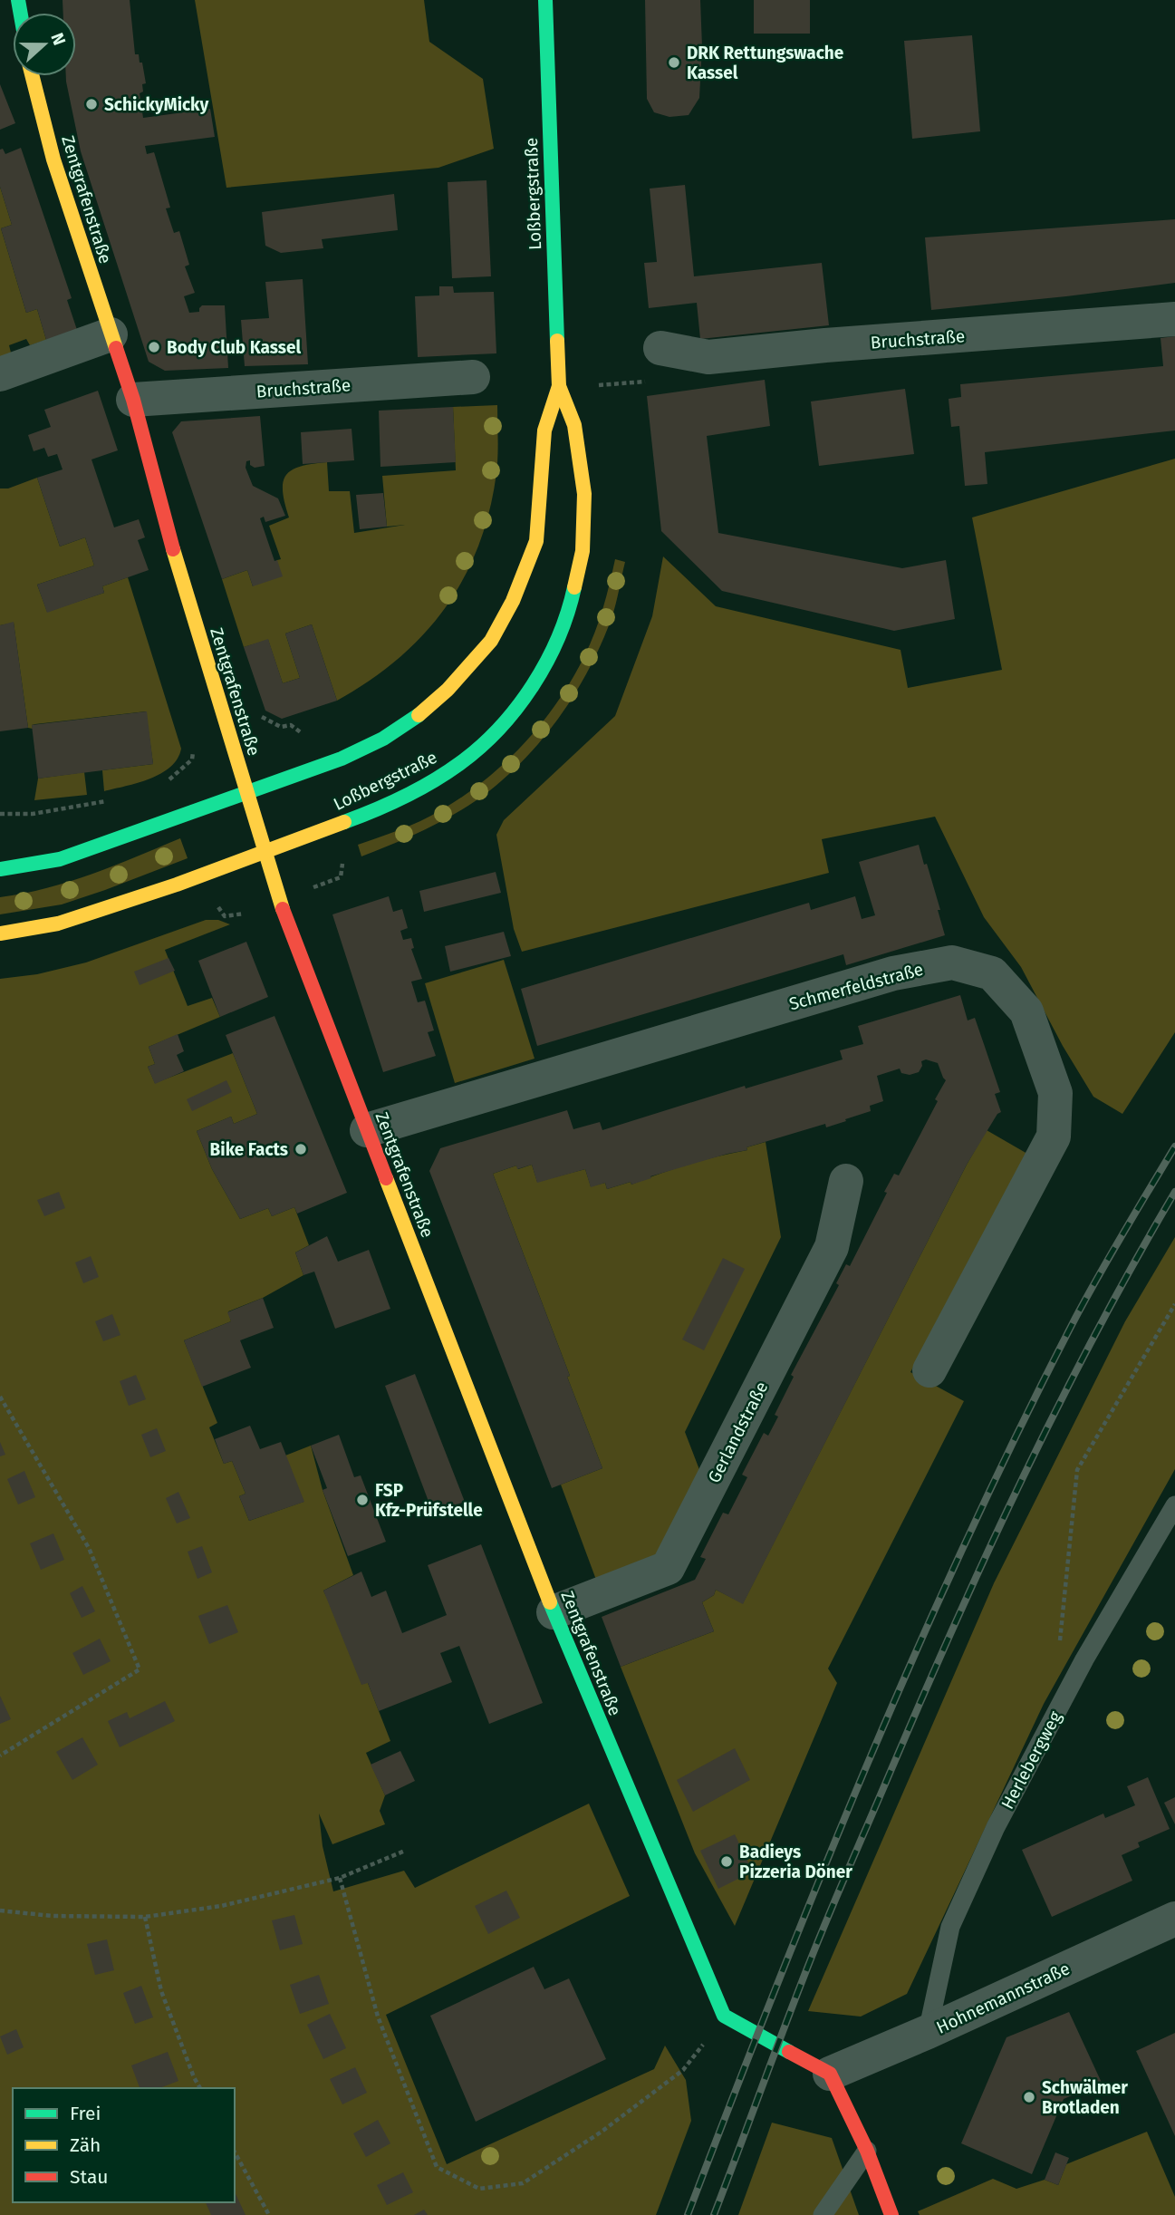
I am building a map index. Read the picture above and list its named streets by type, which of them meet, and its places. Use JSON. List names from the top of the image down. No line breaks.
{"streets":{"street":["Loßbergstraße","Zentgrafenstraße","Bruchstraße","Schmerfeldstraße","Gerlandstraße","Hohnemannstraße"],"lane":["Herlebergweg"]},"crossings":[["Loßbergstraße","Zentgrafenstraße"],["Zentgrafenstraße","Bruchstraße"],["Zentgrafenstraße","Schmerfeldstraße"],["Zentgrafenstraße","Gerlandstraße"],["Herlebergweg","Hohnemannstraße"]],"places":["DRK Rettungswache Kassel","SchickyMicky","Body Club Kassel","Bike Facts","FSP Kfz-Prüfstelle","Badieys Pizzeria Döner","Schwälmer Brotladen"],"legend":["Frei","Zäh","Stau"],"north":"right"}
